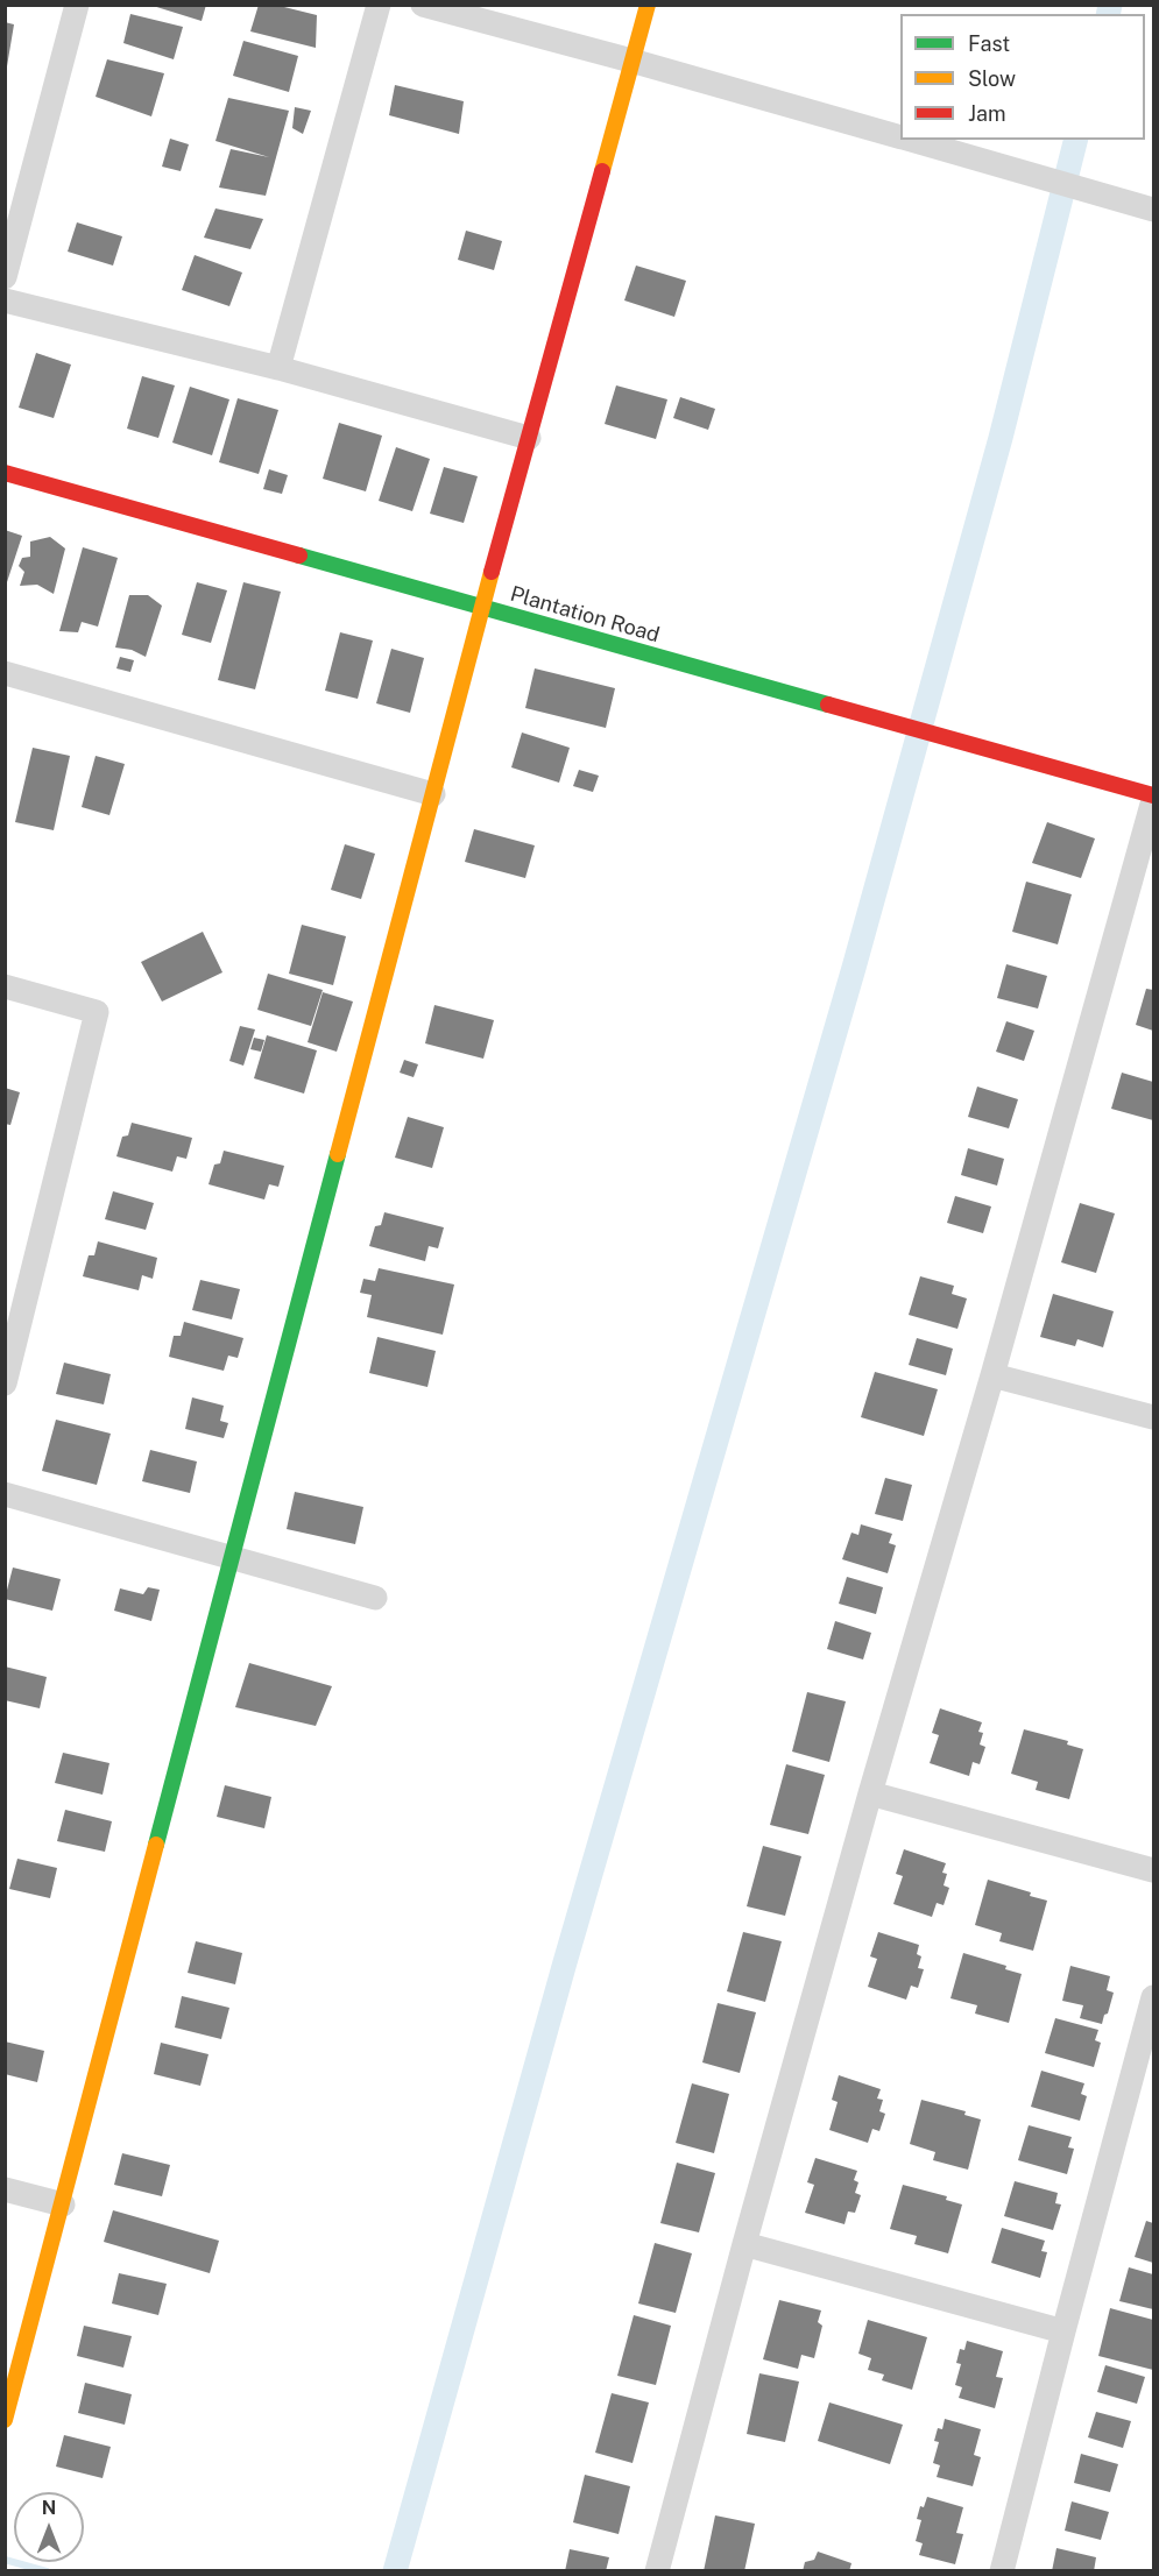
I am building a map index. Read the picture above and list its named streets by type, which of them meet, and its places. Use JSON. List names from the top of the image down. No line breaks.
{"streets":{"street":["Plantation Road"]},"legend":["Fast","Slow","Jam"],"north":"top"}
